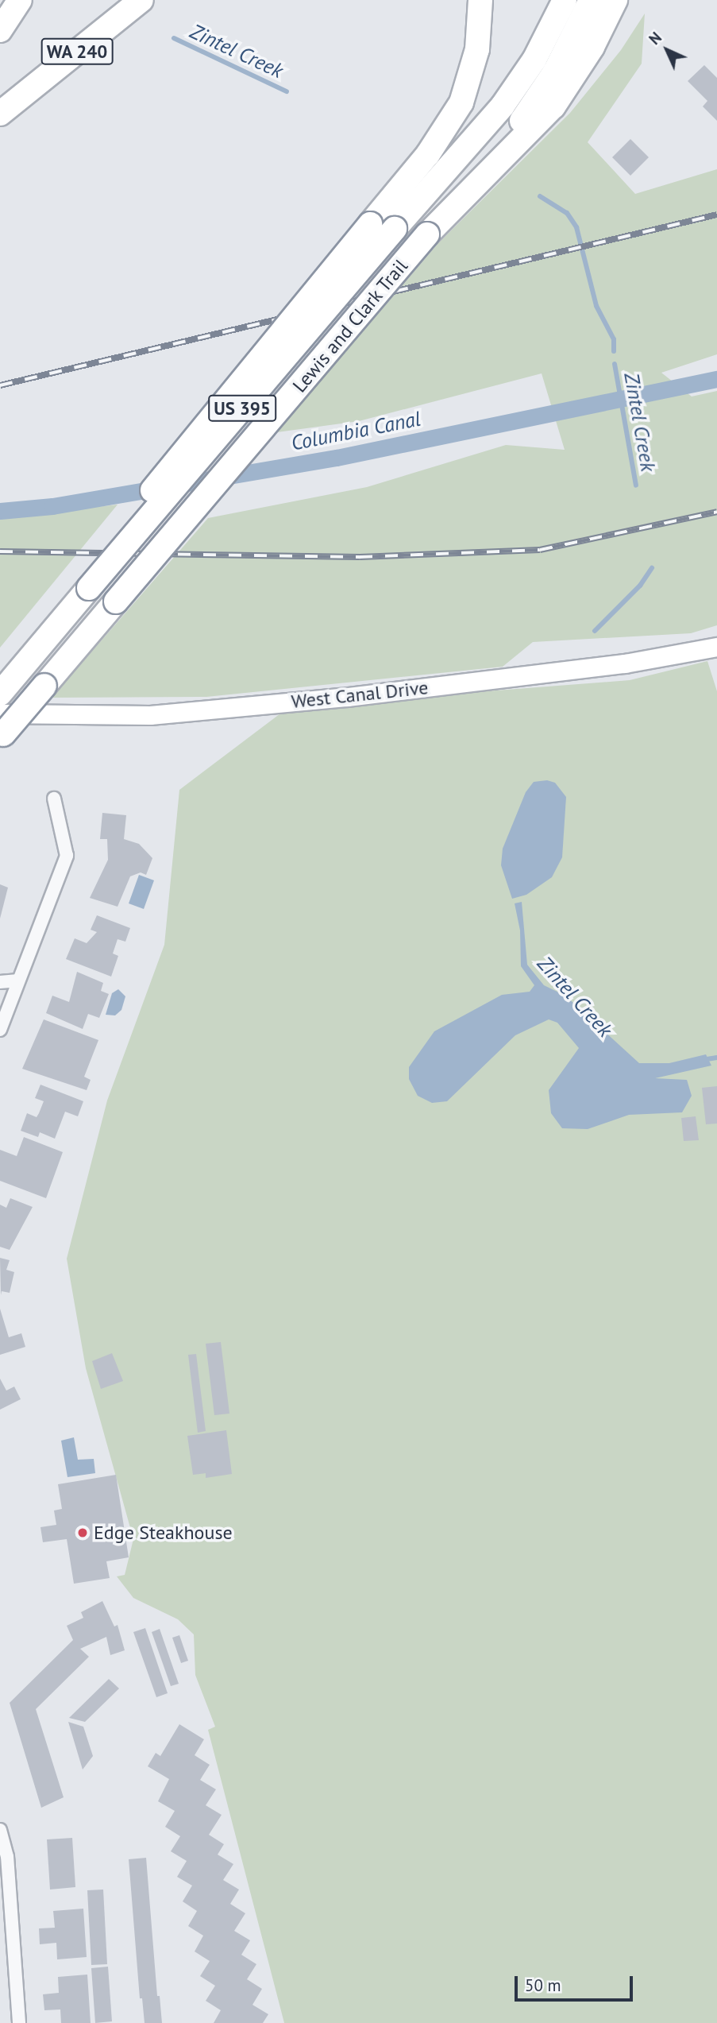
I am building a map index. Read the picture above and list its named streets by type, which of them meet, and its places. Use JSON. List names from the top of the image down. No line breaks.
{"streets":{"highway":["WA 240","Lewis and Clark Trail","US 395"],"street":["West Canal Drive"]},"crossings":[["Lewis and Clark Trail","West Canal Drive"]],"water":["Zintel Creek","Columbia Canal"],"places":["Edge Steakhouse"],"scale_bar":"50 m","north":"top left"}
